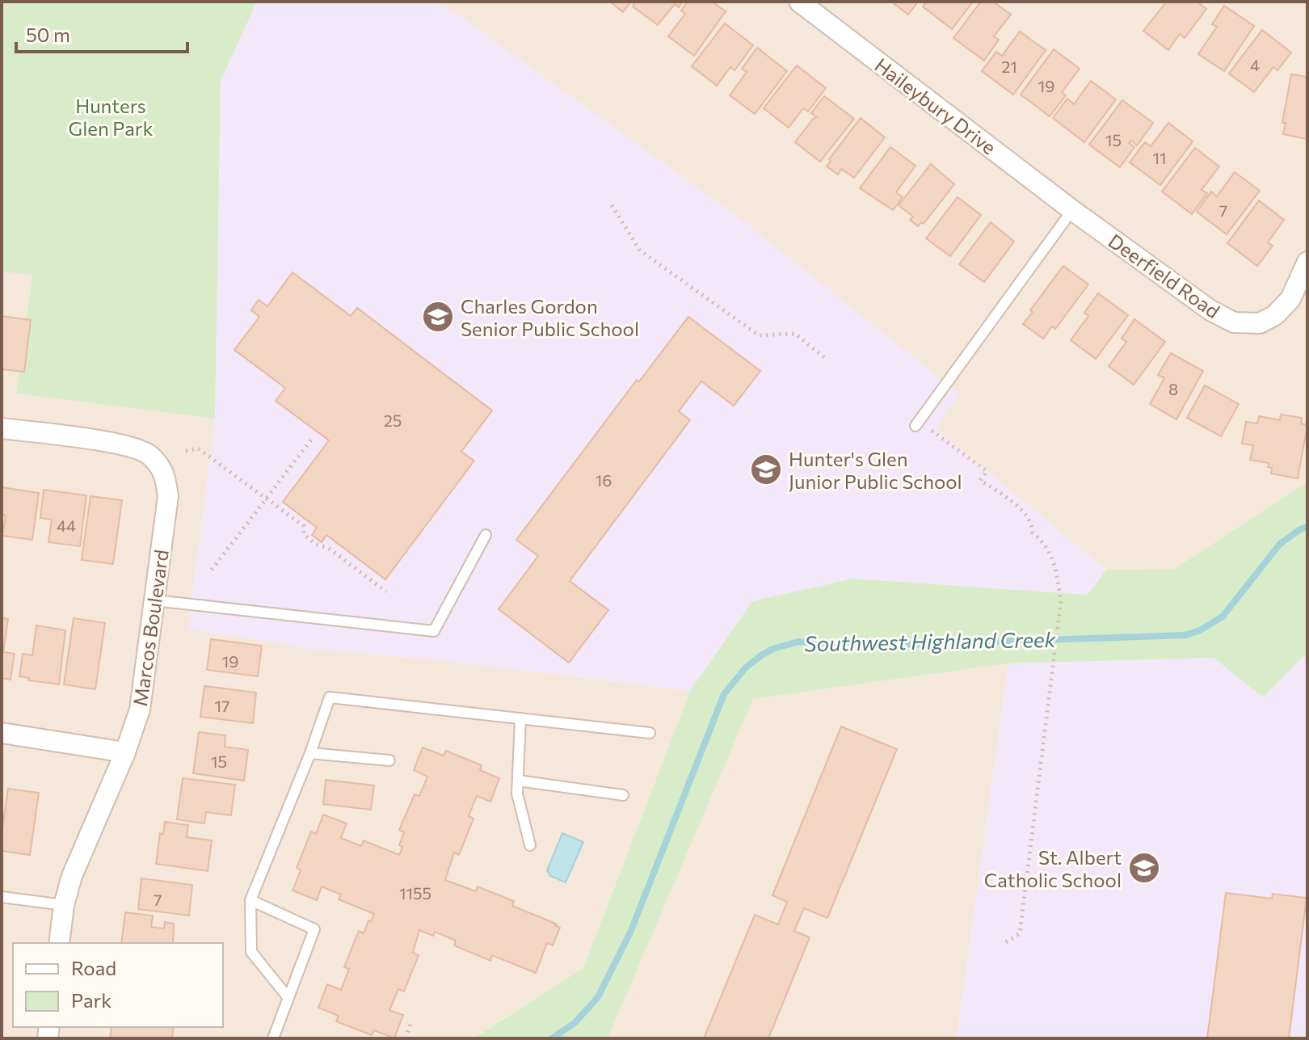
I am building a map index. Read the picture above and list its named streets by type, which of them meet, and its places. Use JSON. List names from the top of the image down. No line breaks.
{"streets":{"street":["Haileybury Drive","Deerfield Road","Marcos Boulevard"]},"crossings":[["Haileybury Drive","Deerfield Road"]],"water":["Southwest Highland Creek"],"parks":["Hunters Glen Park"],"places":{"school or university":["Charles Gordon Senior Public School","Hunter's Glen Junior Public School","St. Albert Catholic School"]},"house_numbers":["4","21","19","15","11","7","8","25","16","44","19","17","15","1155","7"],"legend":["Road","Park"],"scale_bar":"50 m"}
